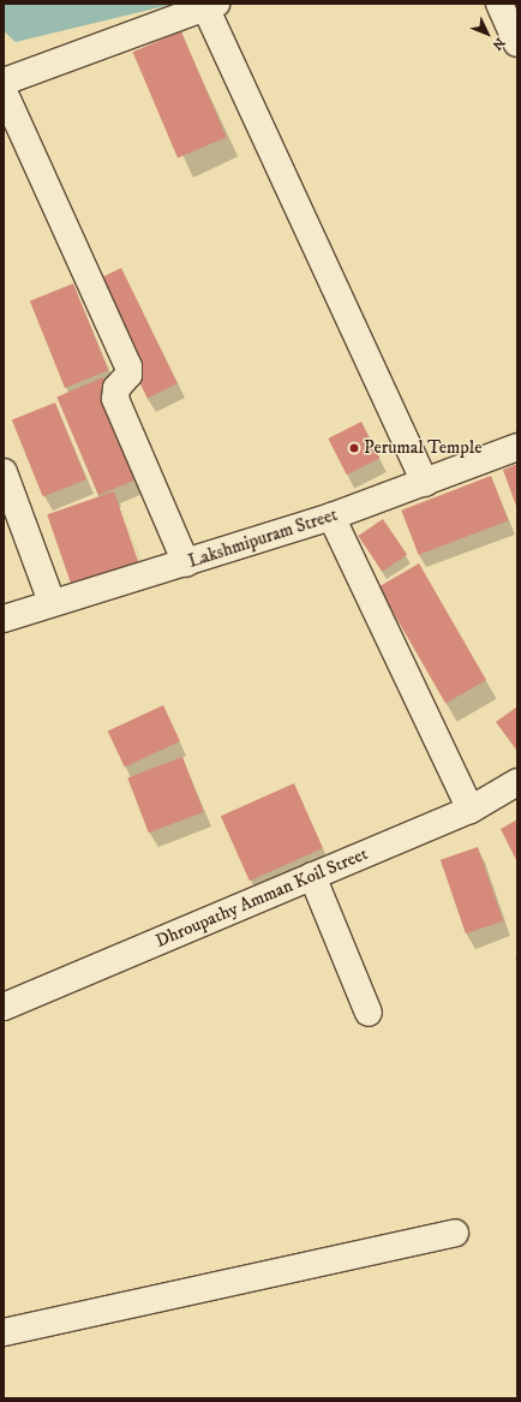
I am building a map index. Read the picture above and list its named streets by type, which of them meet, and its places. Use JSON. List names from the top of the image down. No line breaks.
{"streets":{"street":["Lakshmipuram Street","Dhroupathy Amman Koil Street"]},"places":["Perumal Temple"],"north":"bottom right"}
